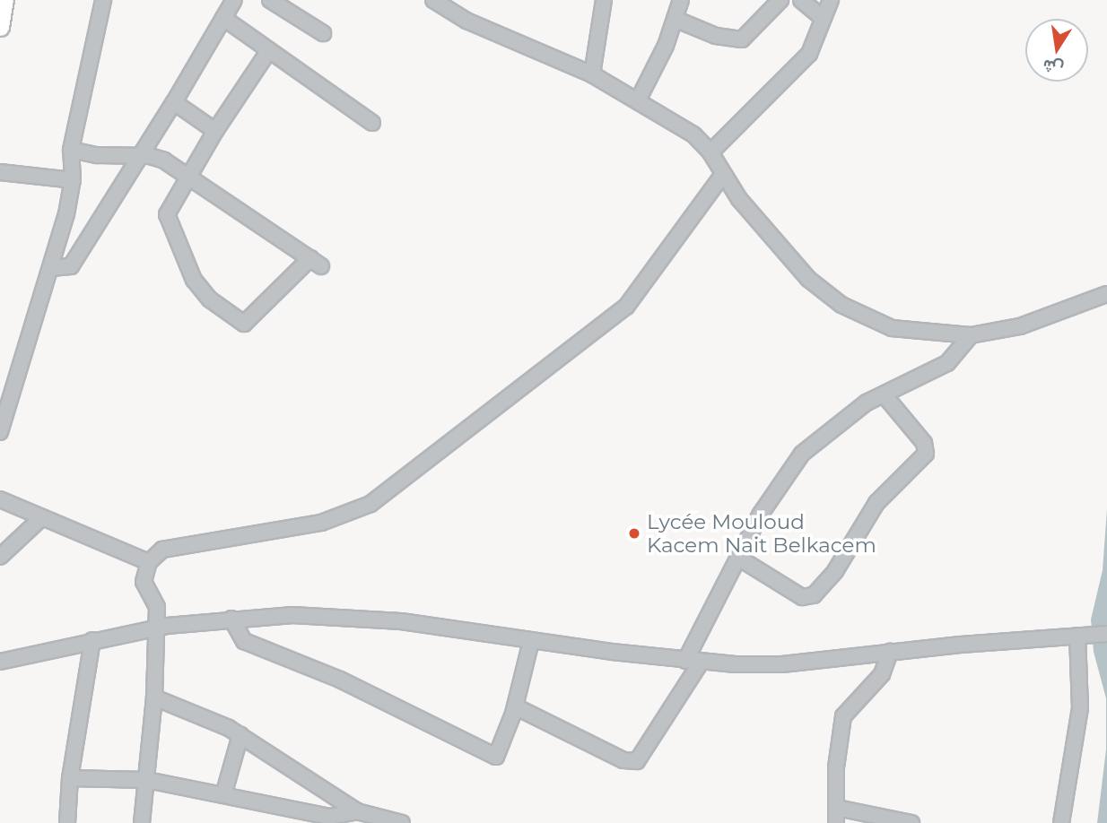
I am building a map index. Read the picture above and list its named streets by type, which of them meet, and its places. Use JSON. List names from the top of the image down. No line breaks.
{"places":["Lycée Mouloud Kacem Nait Belkacem"],"north":"bottom"}
